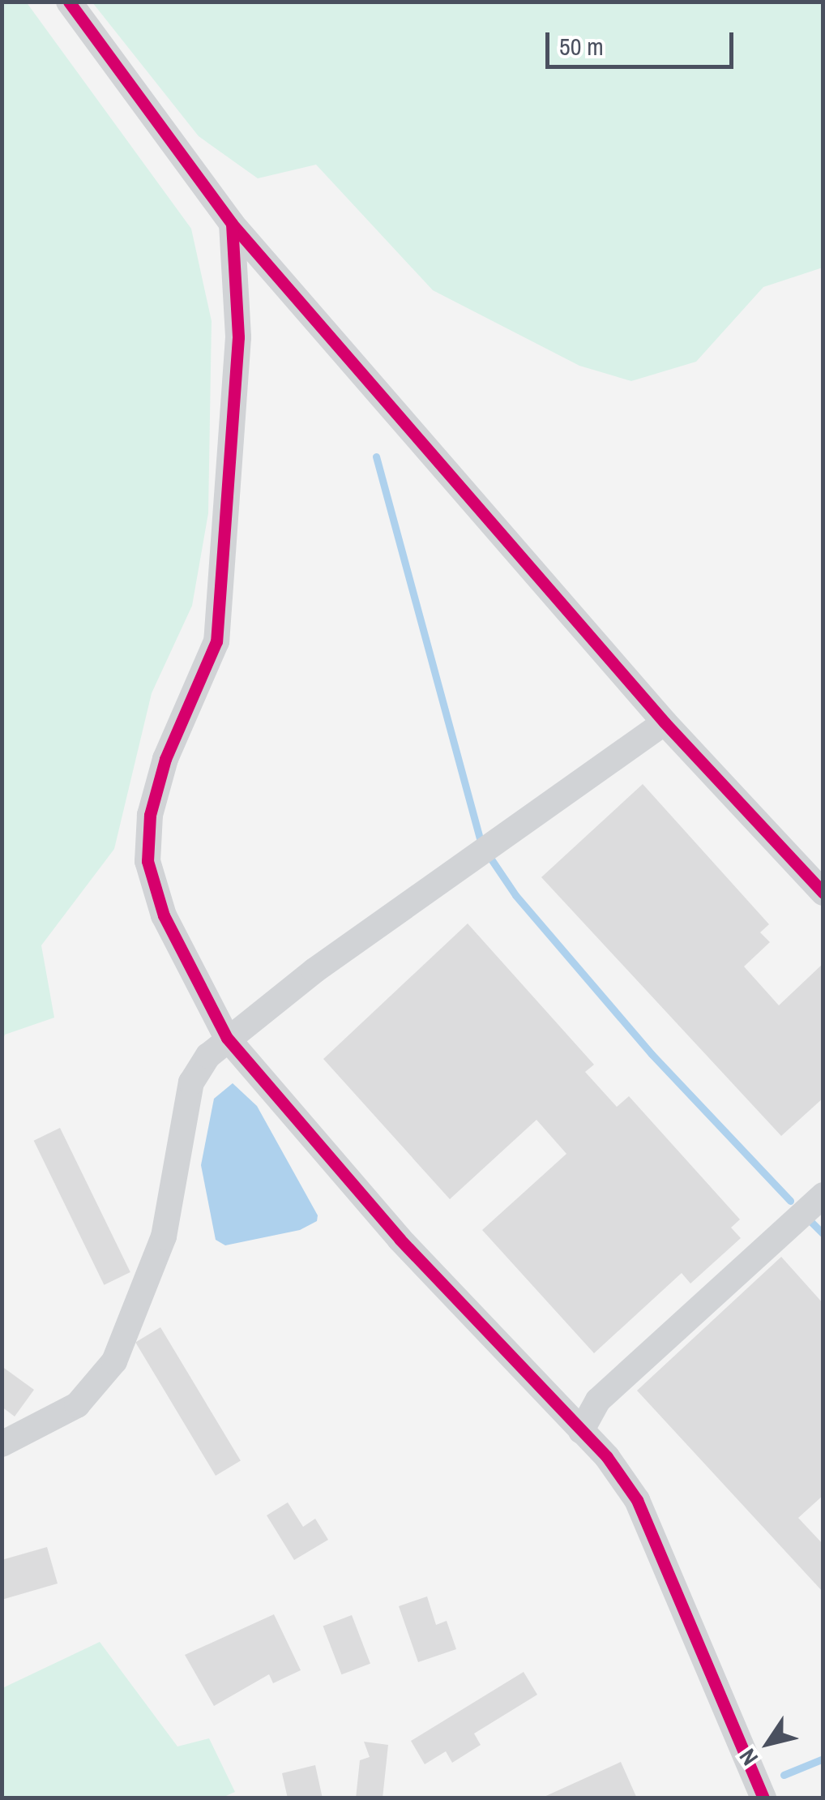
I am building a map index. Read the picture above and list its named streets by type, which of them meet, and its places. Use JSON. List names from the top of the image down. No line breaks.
{"scale_bar":"50 m","north":"bottom left"}
